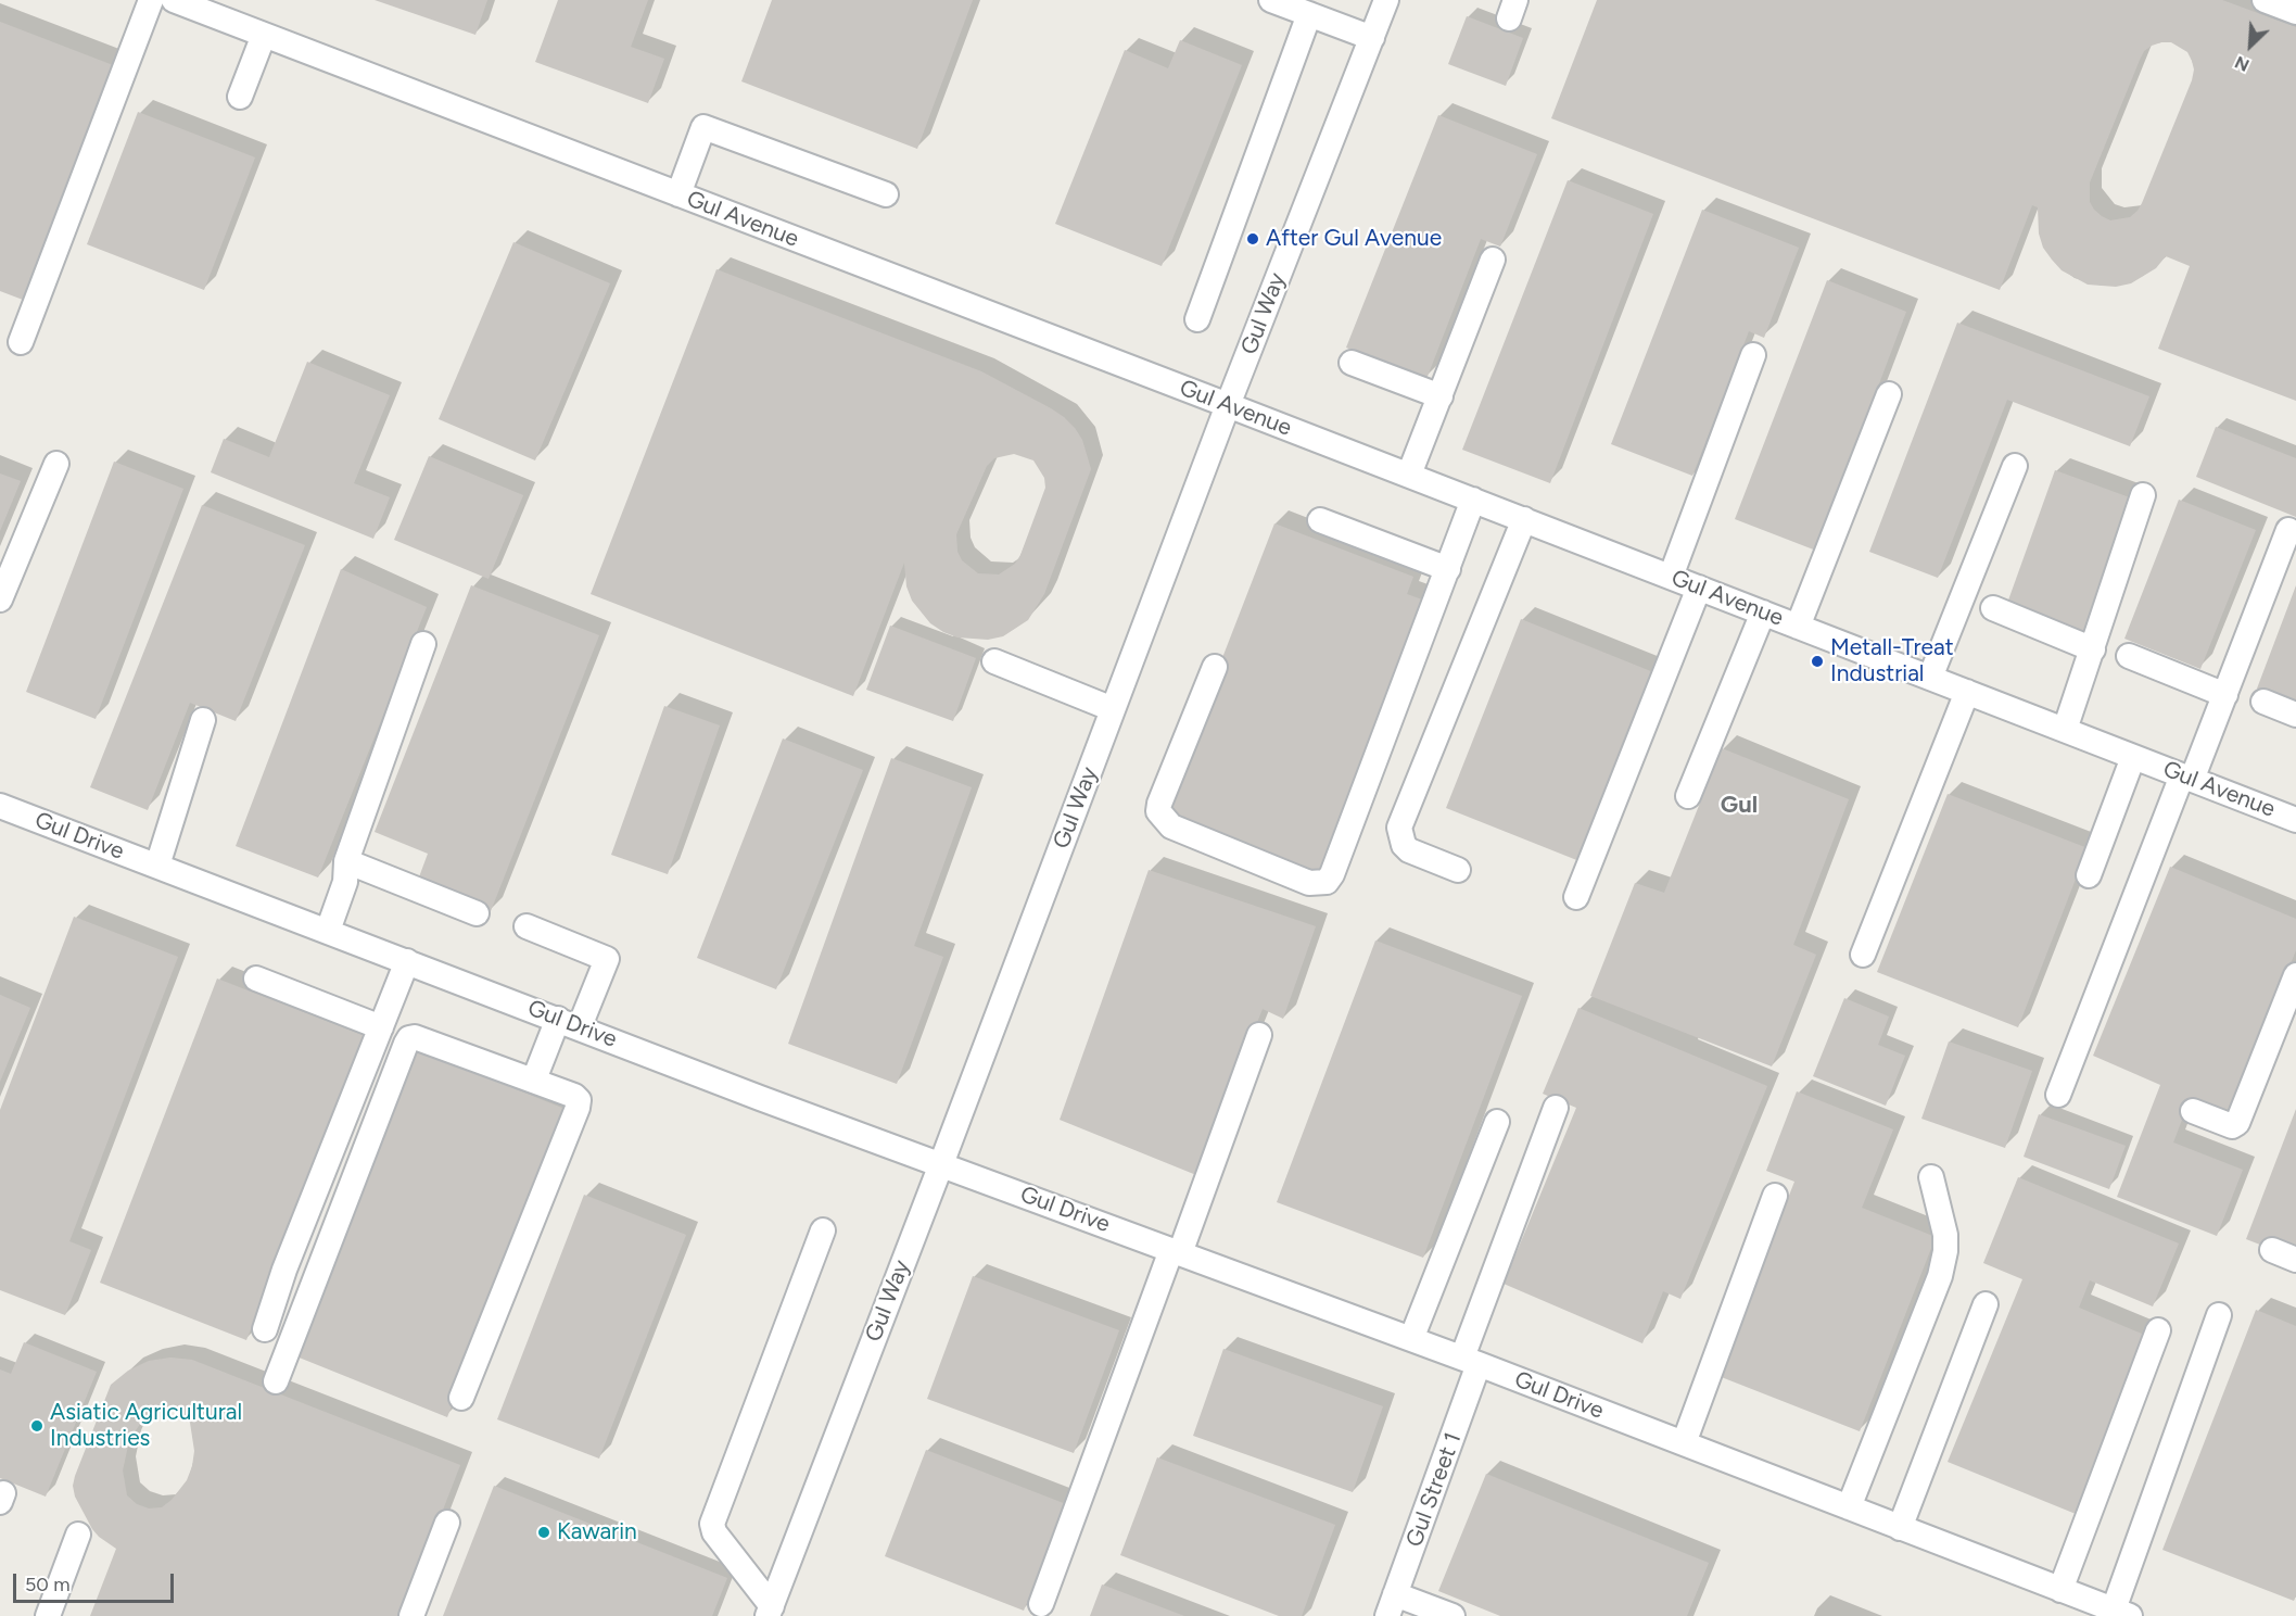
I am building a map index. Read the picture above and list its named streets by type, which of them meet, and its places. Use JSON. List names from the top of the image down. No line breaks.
{"streets":{"street":["Gul Avenue","Gul Way","Gul Drive","Gul Street 1"]},"crossings":[["Gul Avenue","Gul Way"],["Gul Way","Gul Drive"],["Gul Drive","Gul Street 1"]],"districts":["Gul"],"places":["After Gul Avenue","Metall-Treat Industrial","Asiatic Agricultural Industries","Kawarin"],"scale_bar":"50 m","north":"bottom left"}
